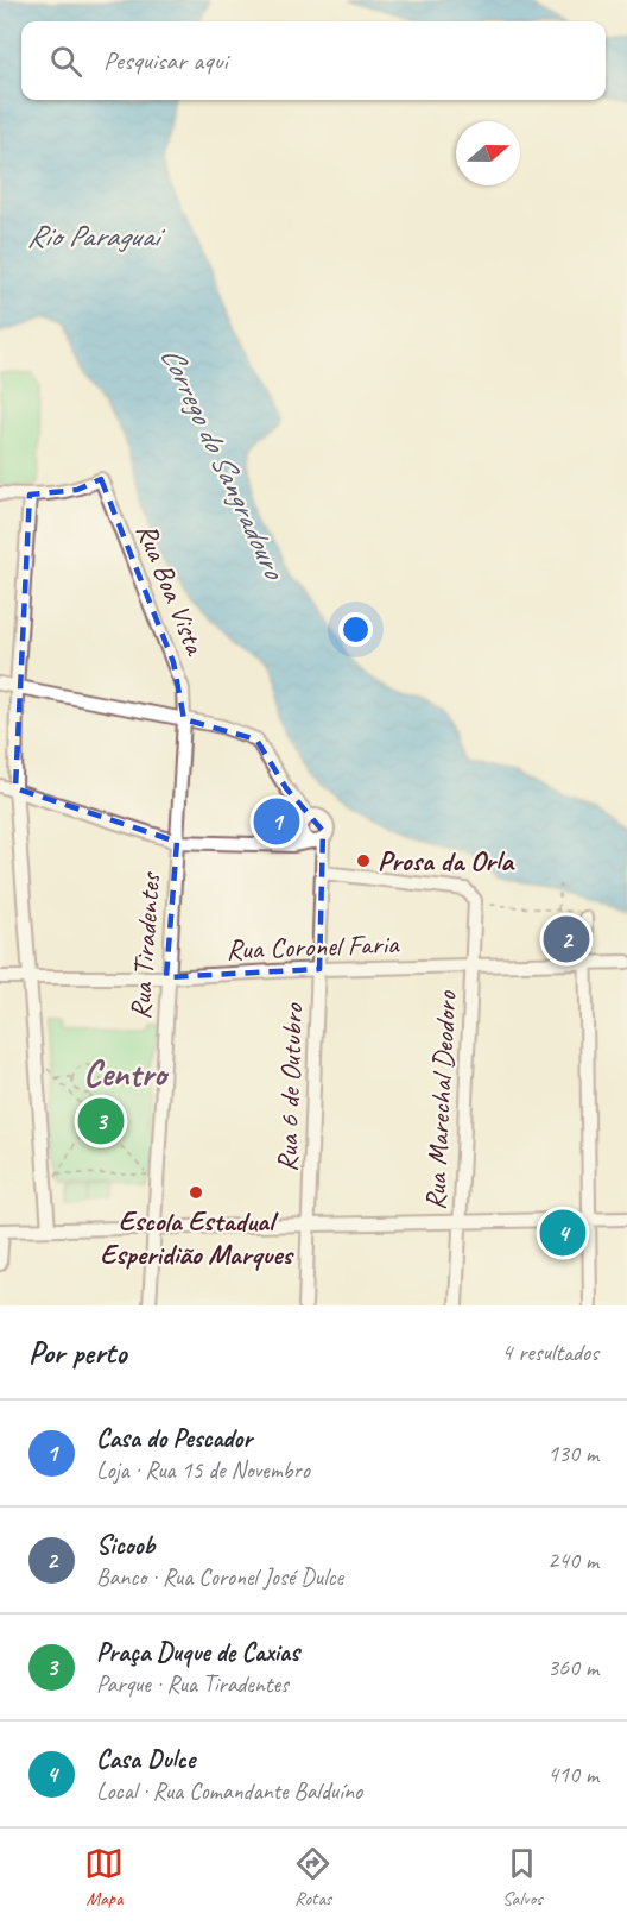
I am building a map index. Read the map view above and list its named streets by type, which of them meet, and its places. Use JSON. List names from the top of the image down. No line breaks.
{"streets":{"street":["Rua Boa Vista","Rua Tiradentes","Rua Coronel Faria","Rua 6 de Outubro","Rua Marechal Deodoro"]},"crossings":[["Rua Boa Vista","Rua Tiradentes"],["Rua Tiradentes","Rua Coronel Faria"],["Rua Coronel Faria","Rua 6 de Outubro"],["Rua Coronel Faria","Rua Marechal Deodoro"],["Rua 6 de Outubro","Rua Marechal Deodoro"]],"districts":["Centro"],"water":["Rio Paraguai","Corrego do Sangradouro"],"places":["Prosa da Orla","Escola Estadual Esperidião Marques"],"north":"right","page":{"search":"Pesquisar aqui","pins":["1","2","3","4"],"heading":["Por perto","4 resultados"],"list":[{"mark":"1","name":"Casa do Pescador","note":"Loja · Rua 15 de Novembro","value":"130 m"},{"mark":"2","name":"Sicoob","note":"Banco · Rua Coronel José Dulce","value":"240 m"},{"mark":"3","name":"Praça Duque de Caxias","note":"Parque · Rua Tiradentes","value":"360 m"},{"mark":"4","name":"Casa Dulce","note":"Local · Rua Comandante Balduíno","value":"410 m"}],"nav":["Mapa","Rotas","Salvos"]}}
